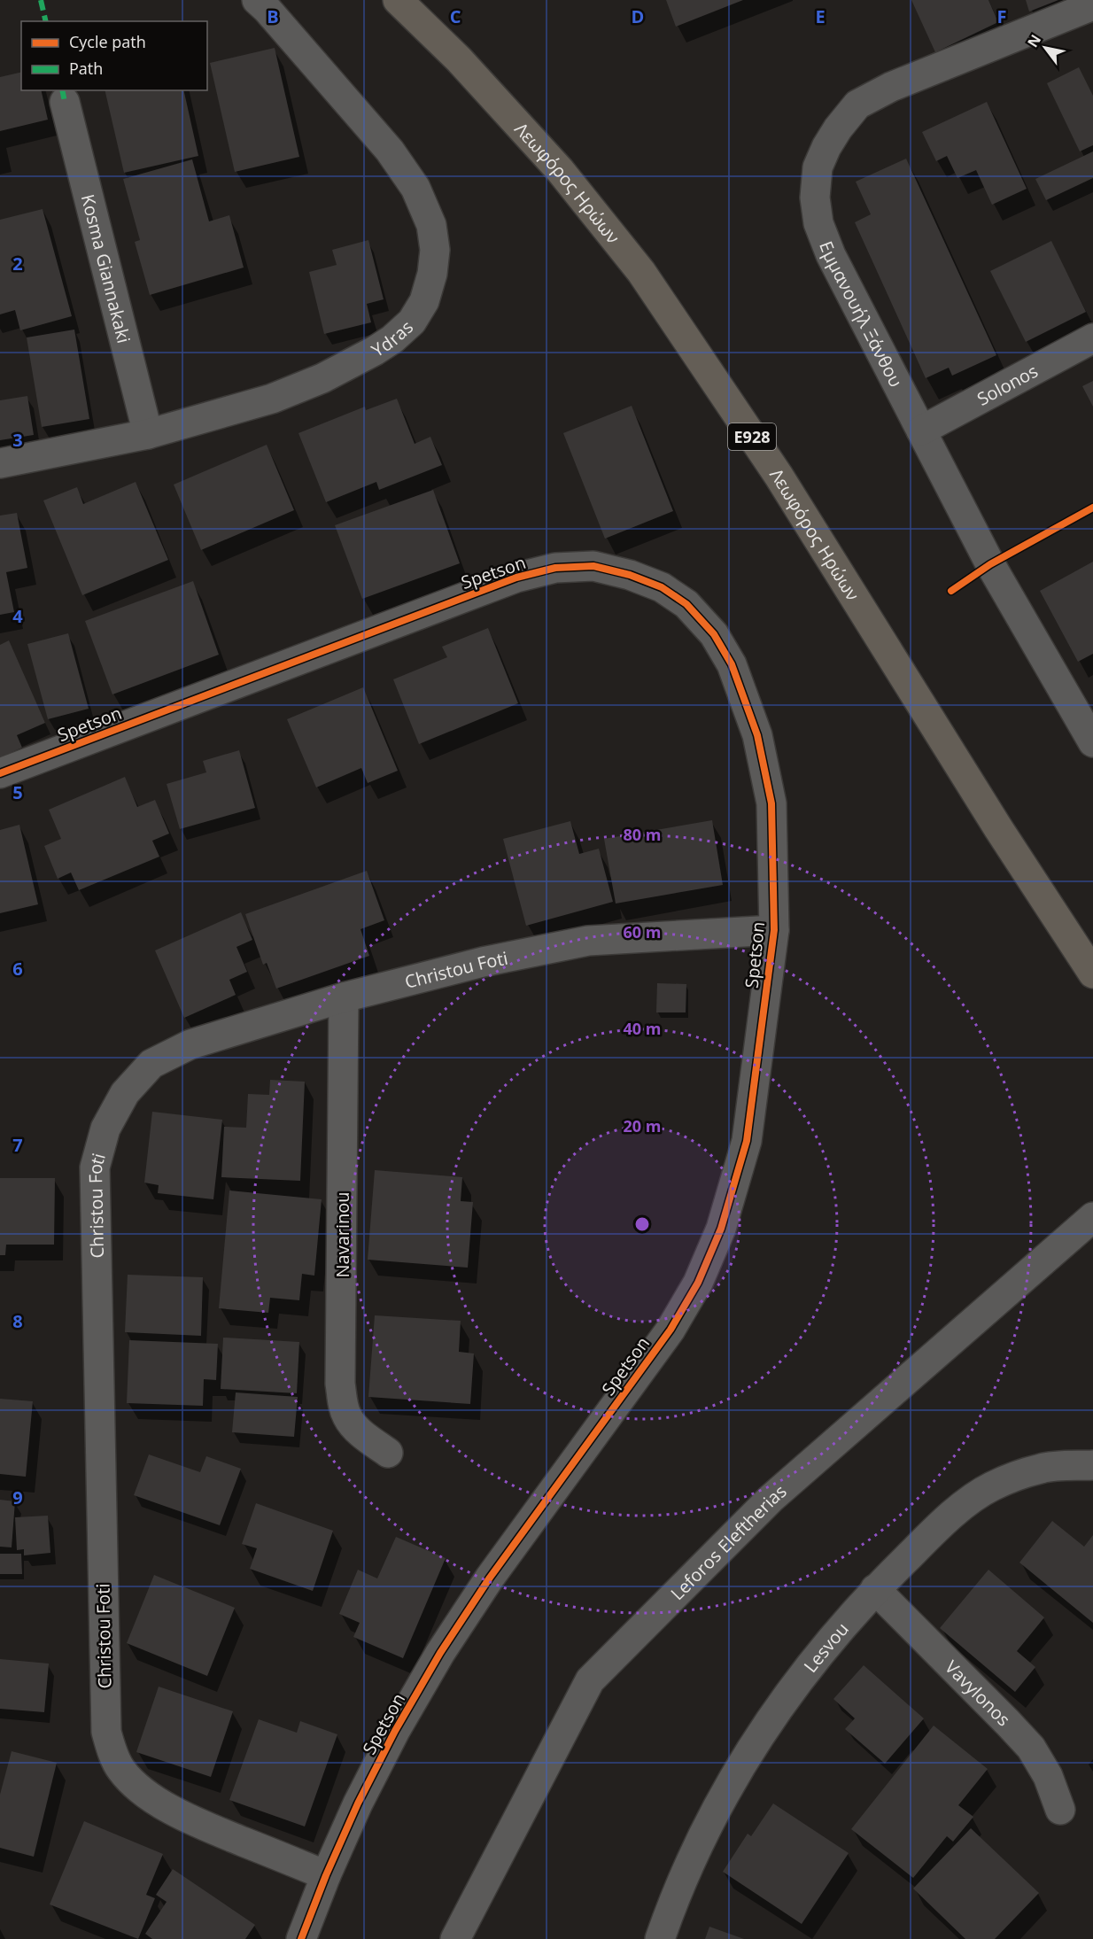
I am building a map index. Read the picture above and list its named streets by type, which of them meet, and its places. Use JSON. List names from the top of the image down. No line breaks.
{"streets":{"main road":["Λεωφόρος Ηρώων","E928"],"street":["Kosma Giannakaki","Εμμανουήλ Ξάνθου","Ydras","Solonos","Spetson","Christou Foti","Navarinou","Leforos Eleftherias","Lesvou","Vavylonos"]},"crossings":[["Kosma Giannakaki","Ydras"],["Εμμανουήλ Ξάνθου","Solonos"],["Spetson","Christou Foti"],["Christou Foti","Navarinou"],["Lesvou","Vavylonos"]],"legend":["Cycle path","Path"],"north":"top left","grid":{"columns":["B","C","D","E","F"],"rows":["2","3","4","5","6","7","8","9"]},"rings":["80 m","60 m","40 m","20 m"]}
